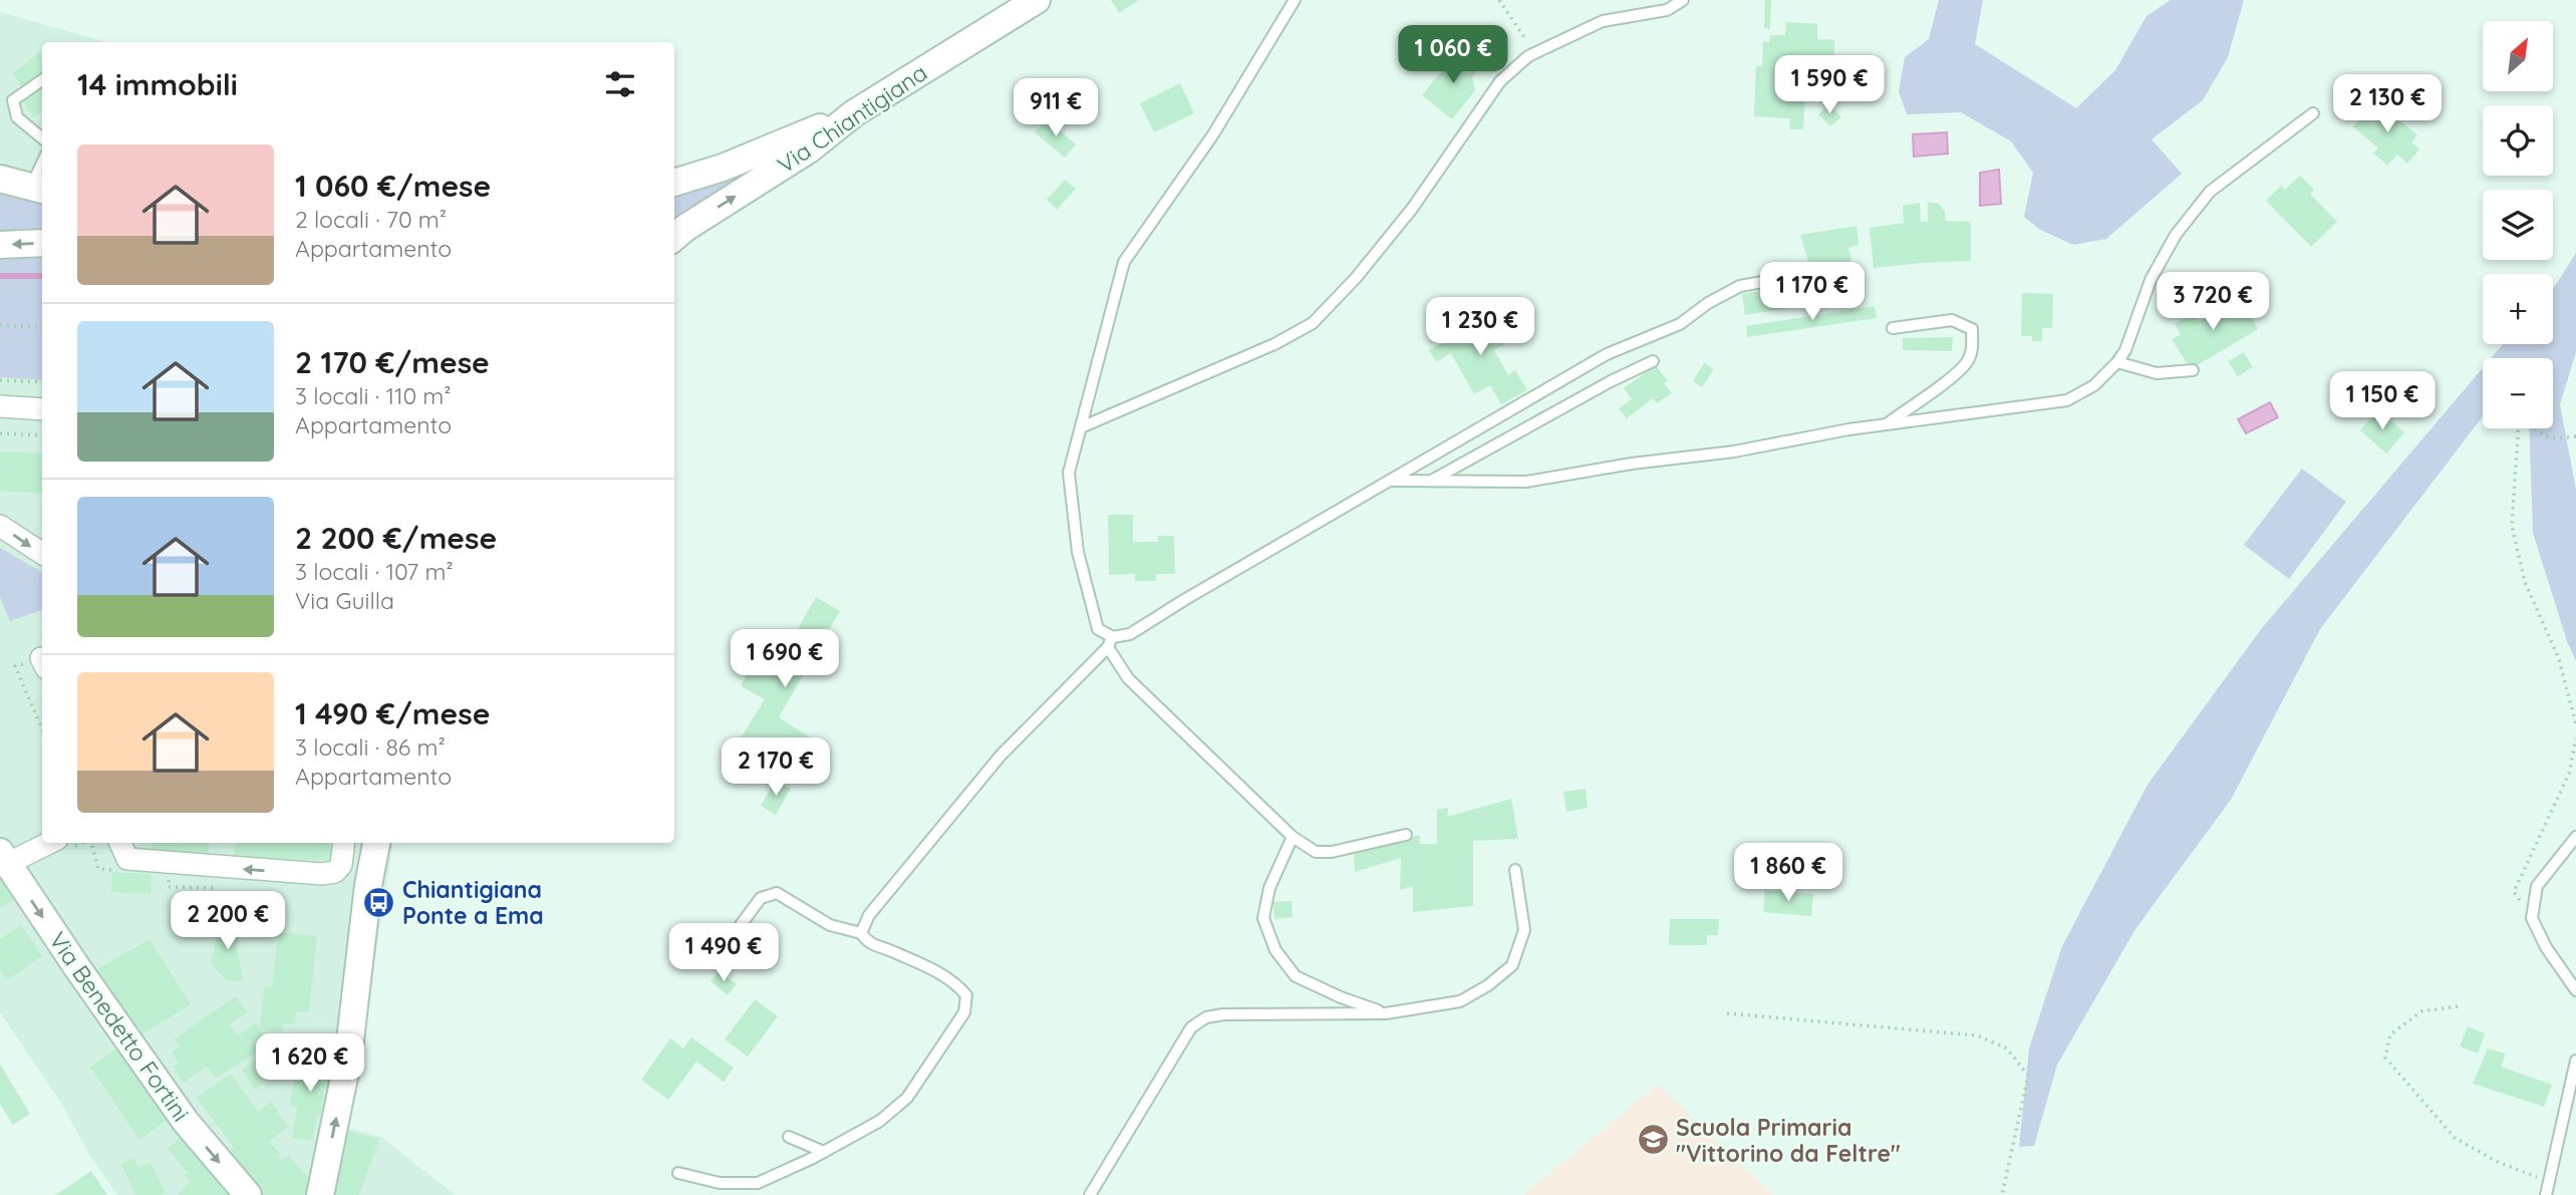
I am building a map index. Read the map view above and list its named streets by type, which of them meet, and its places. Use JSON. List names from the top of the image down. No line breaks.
{"streets":{"street":["Via Chiantigiana","Via Benedetto Fortini"]},"one_way":["Via Benedetto Fortini"],"places":{"bus stop":["Chiantigiana Ponte a Ema"],"school or university":["Scuola Primaria \"Vittorino da Feltre\""]},"north":"top right","page":{"map_buttons":["+","−"],"price":["1 060 €","1 590 €","2 130 €","911 €","1 170 €","3 720 €","1 230 €","1 150 €","1 690 €","2 170 €","1 860 €","2 200 €","1 490 €","1 620 €"],"heading":"14 immobili","list":[{"name":"1 060 €/mese","note":"2 locali · 70 m² · Appartamento"},{"name":"2 170 €/mese","note":"3 locali · 110 m² · Appartamento"},{"name":"2 200 €/mese","note":"3 locali · 107 m² · Via Guilla"},{"name":"1 490 €/mese","note":"3 locali · 86 m² · Appartamento"}]}}
